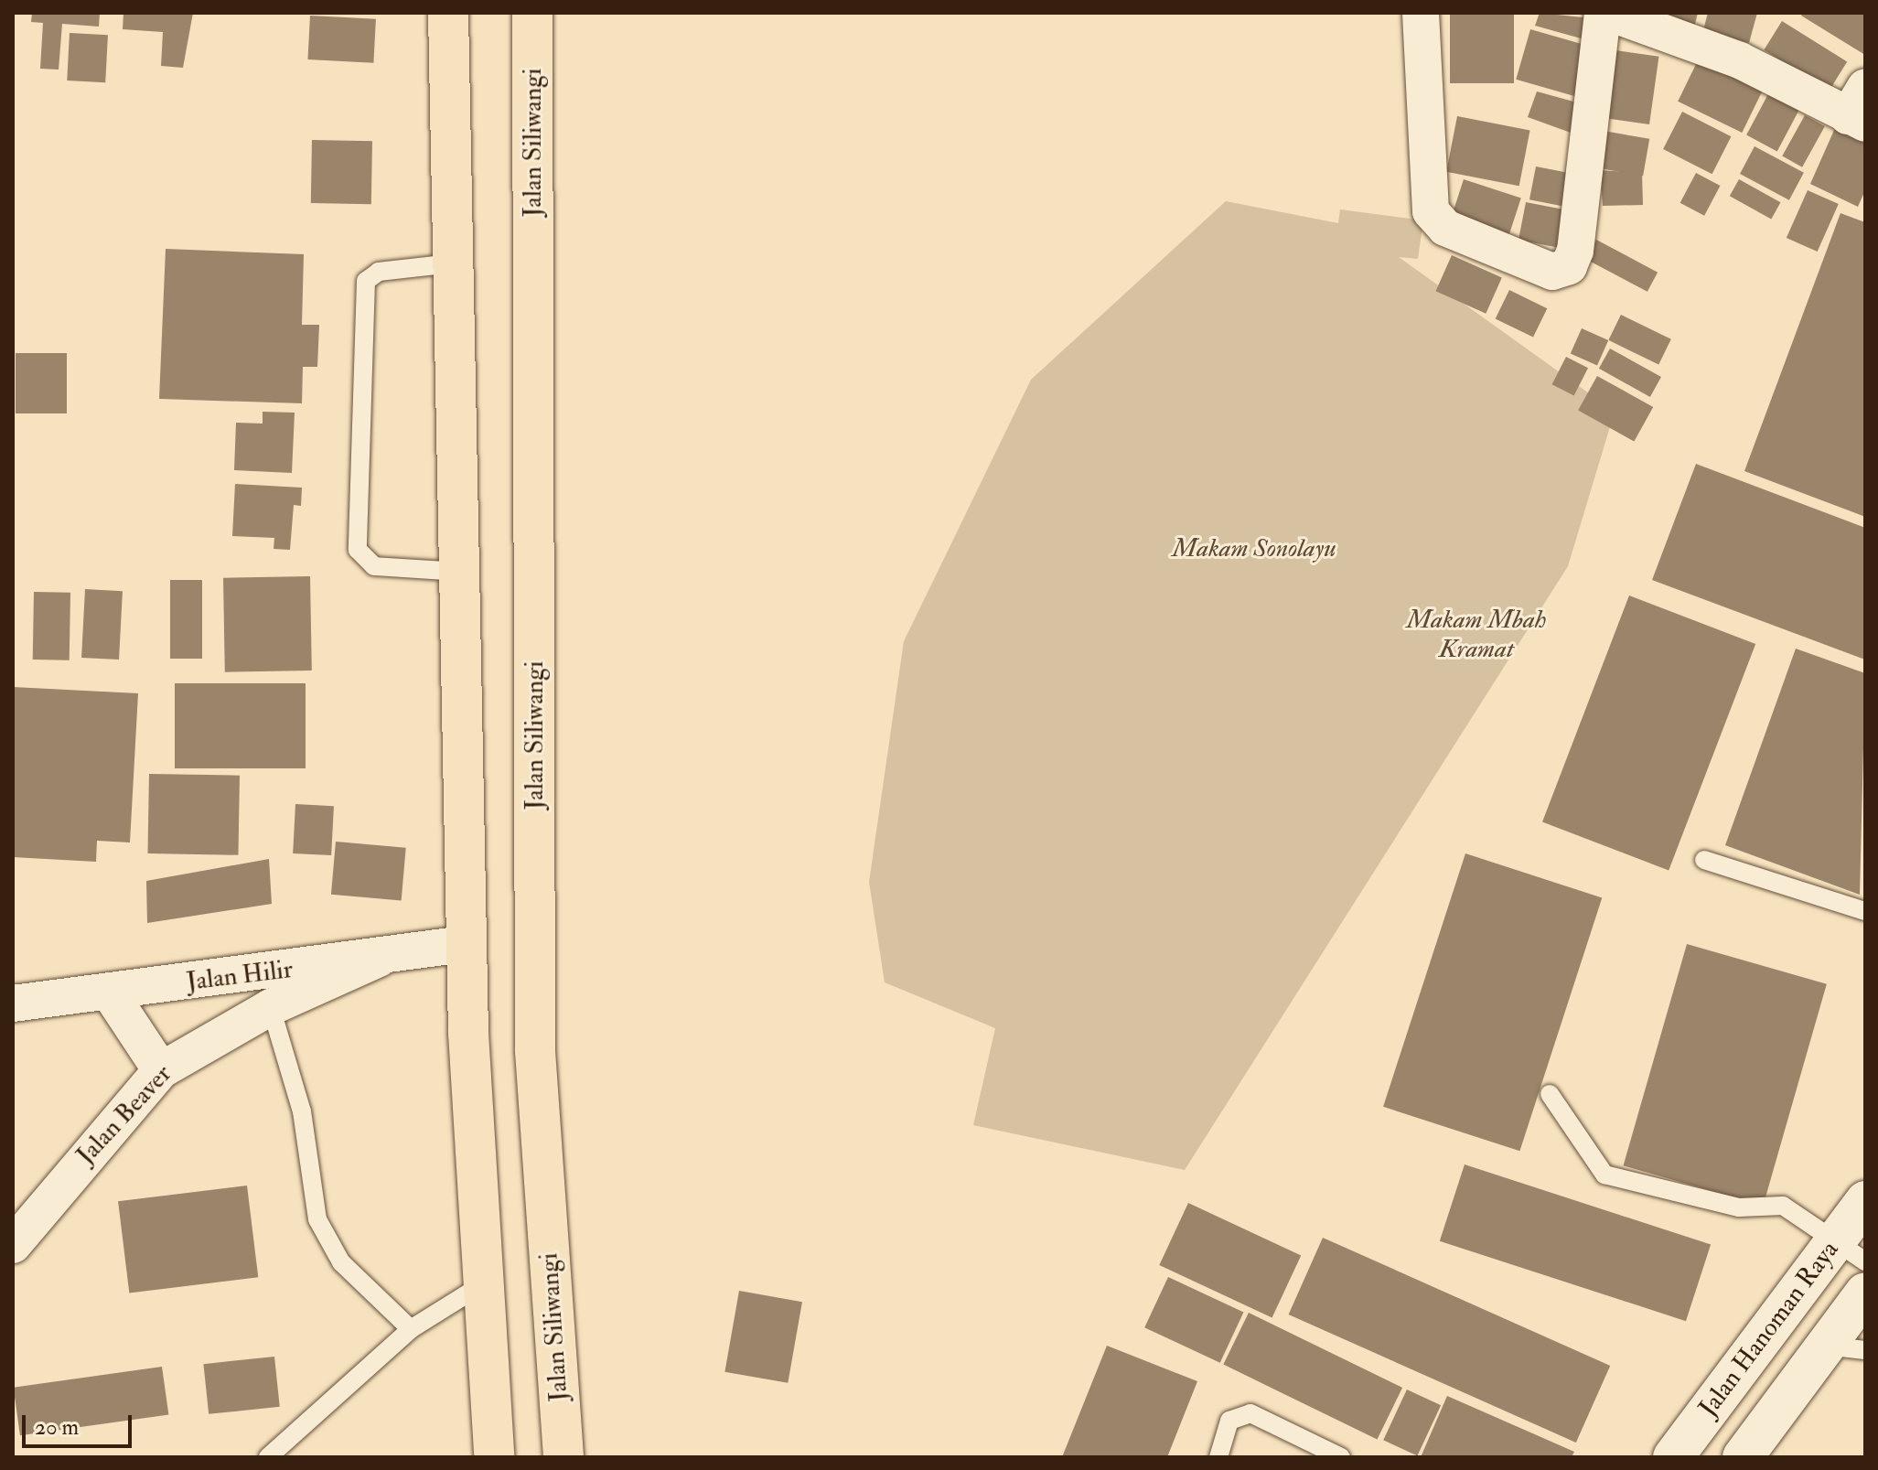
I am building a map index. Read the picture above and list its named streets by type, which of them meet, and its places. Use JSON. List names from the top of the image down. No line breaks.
{"streets":{"highway":["Jalan Siliwangi"],"street":["Jalan Hilir","Jalan Beaver","Jalan Hanoman Raya"]},"crossings":[["Jalan Hilir","Jalan Beaver"]],"parks":["Makam Sonolayu","Makam Mbah Kramat"],"scale_bar":"20 m"}
